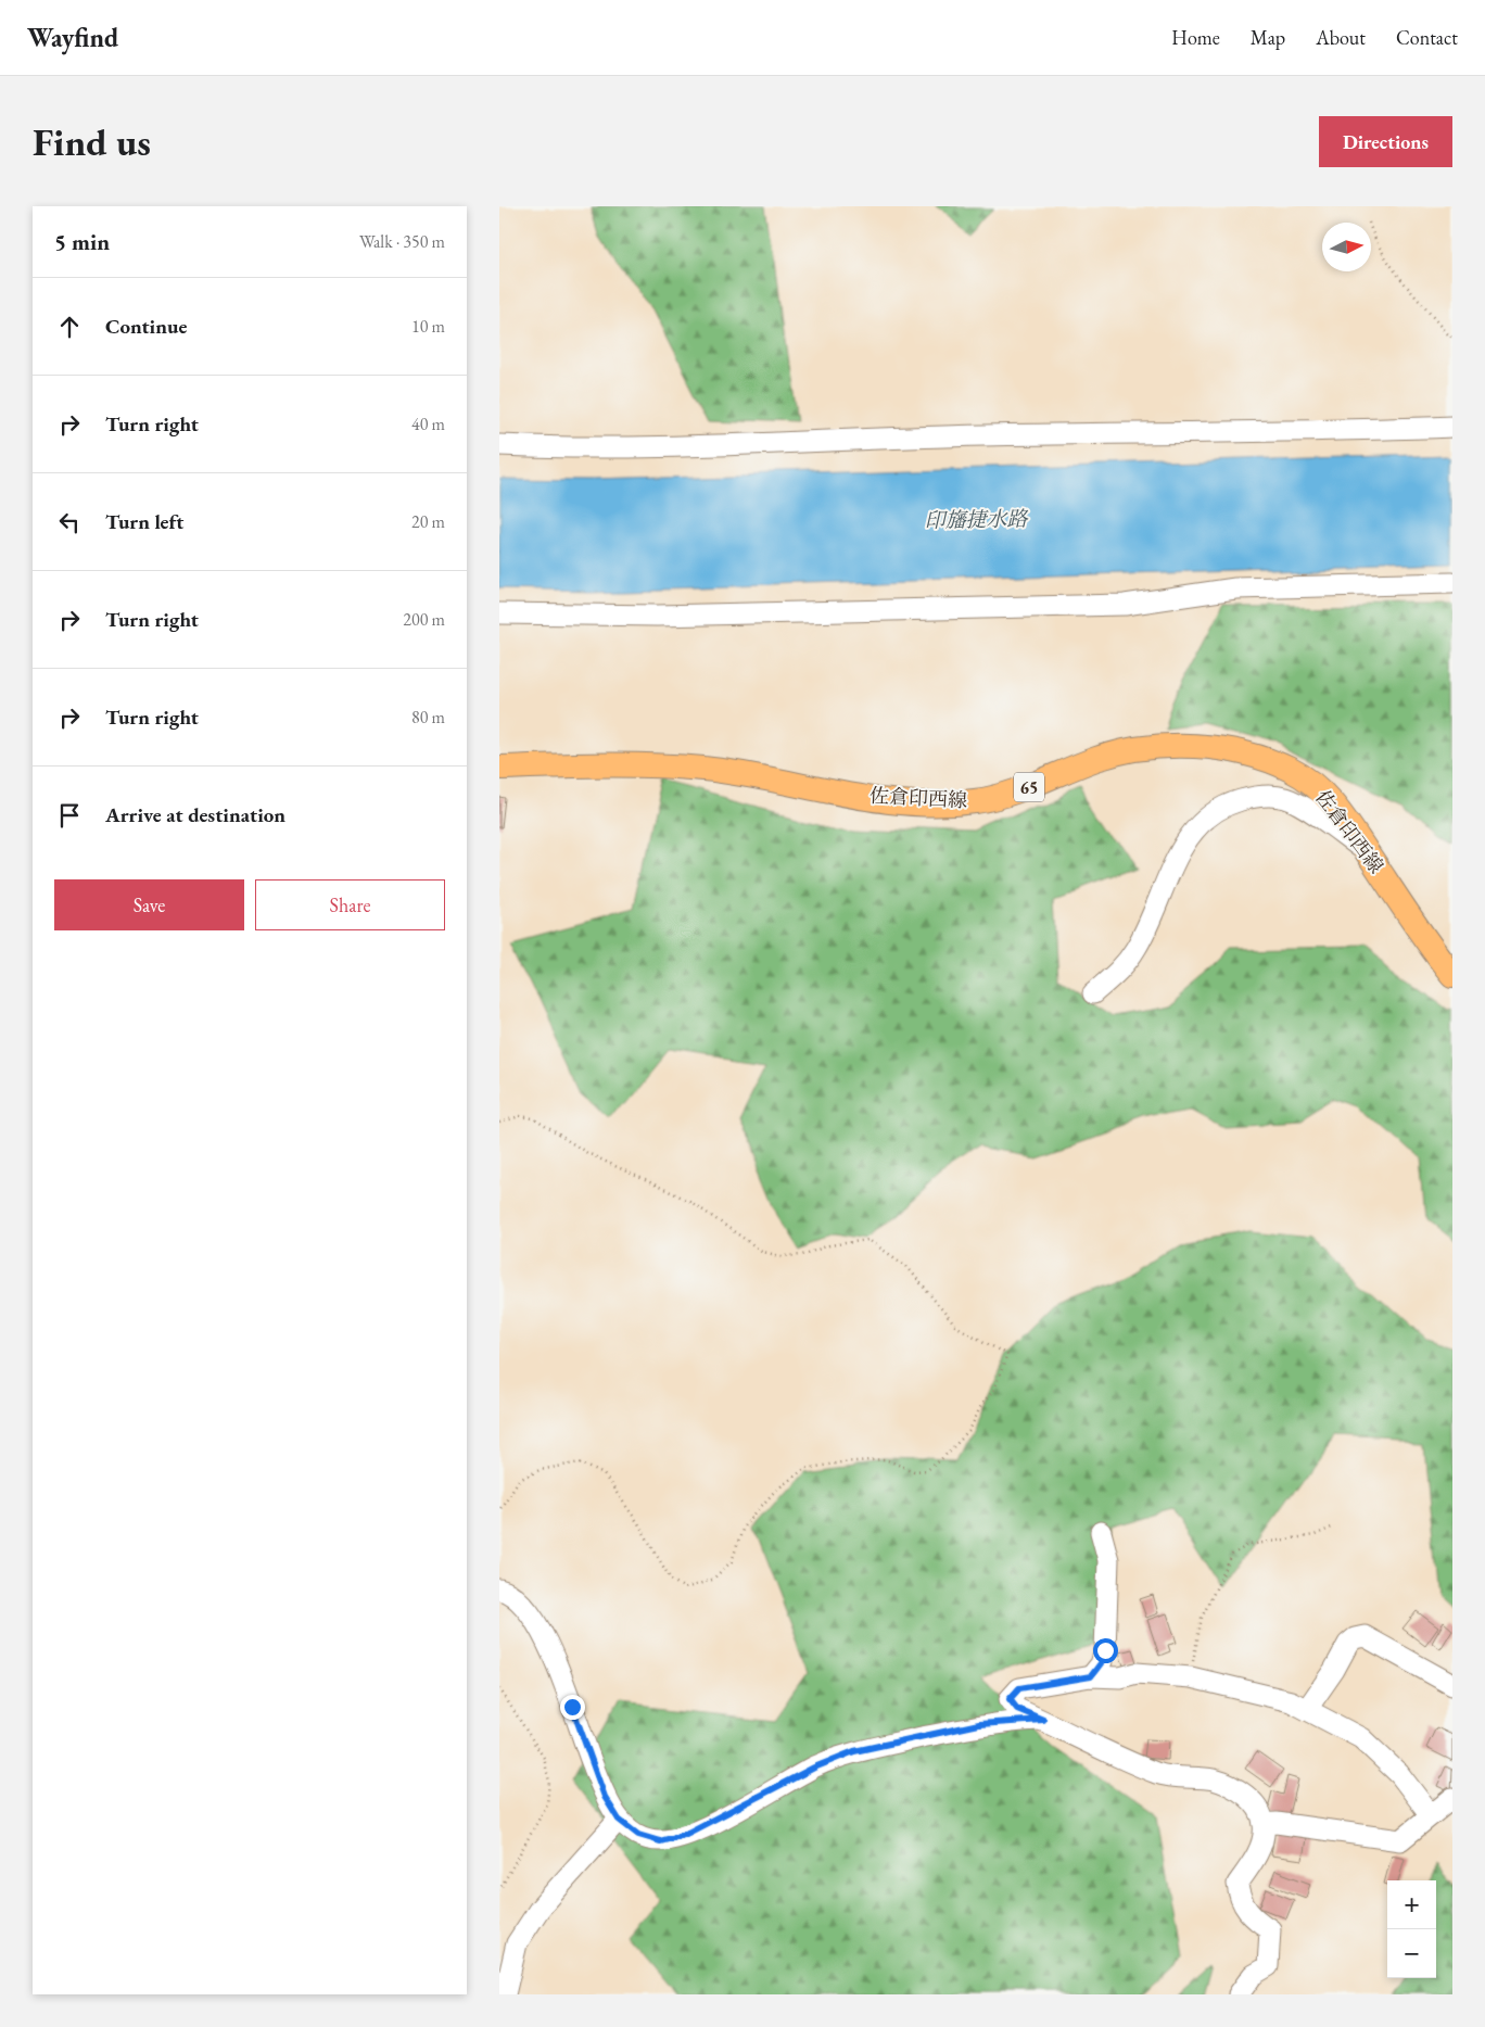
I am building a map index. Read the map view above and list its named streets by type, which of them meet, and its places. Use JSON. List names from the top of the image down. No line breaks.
{"streets":{"main road":["65","佐倉印西線"]},"water":["印旛捷水路"],"north":"right","page":{"header":"Wayfind","nav":["Home","Map","About","Contact"],"buttons":["Directions",["Save","Share"]],"title":"Find us","heading":["5 min","Walk · 350 m"],"list":[["Continue","10 m"],["Turn right","40 m"],["Turn left","20 m"],["Turn right","200 m"],["Turn right","80 m"],"Arrive at destination"],"map_buttons":["+","−"]}}
